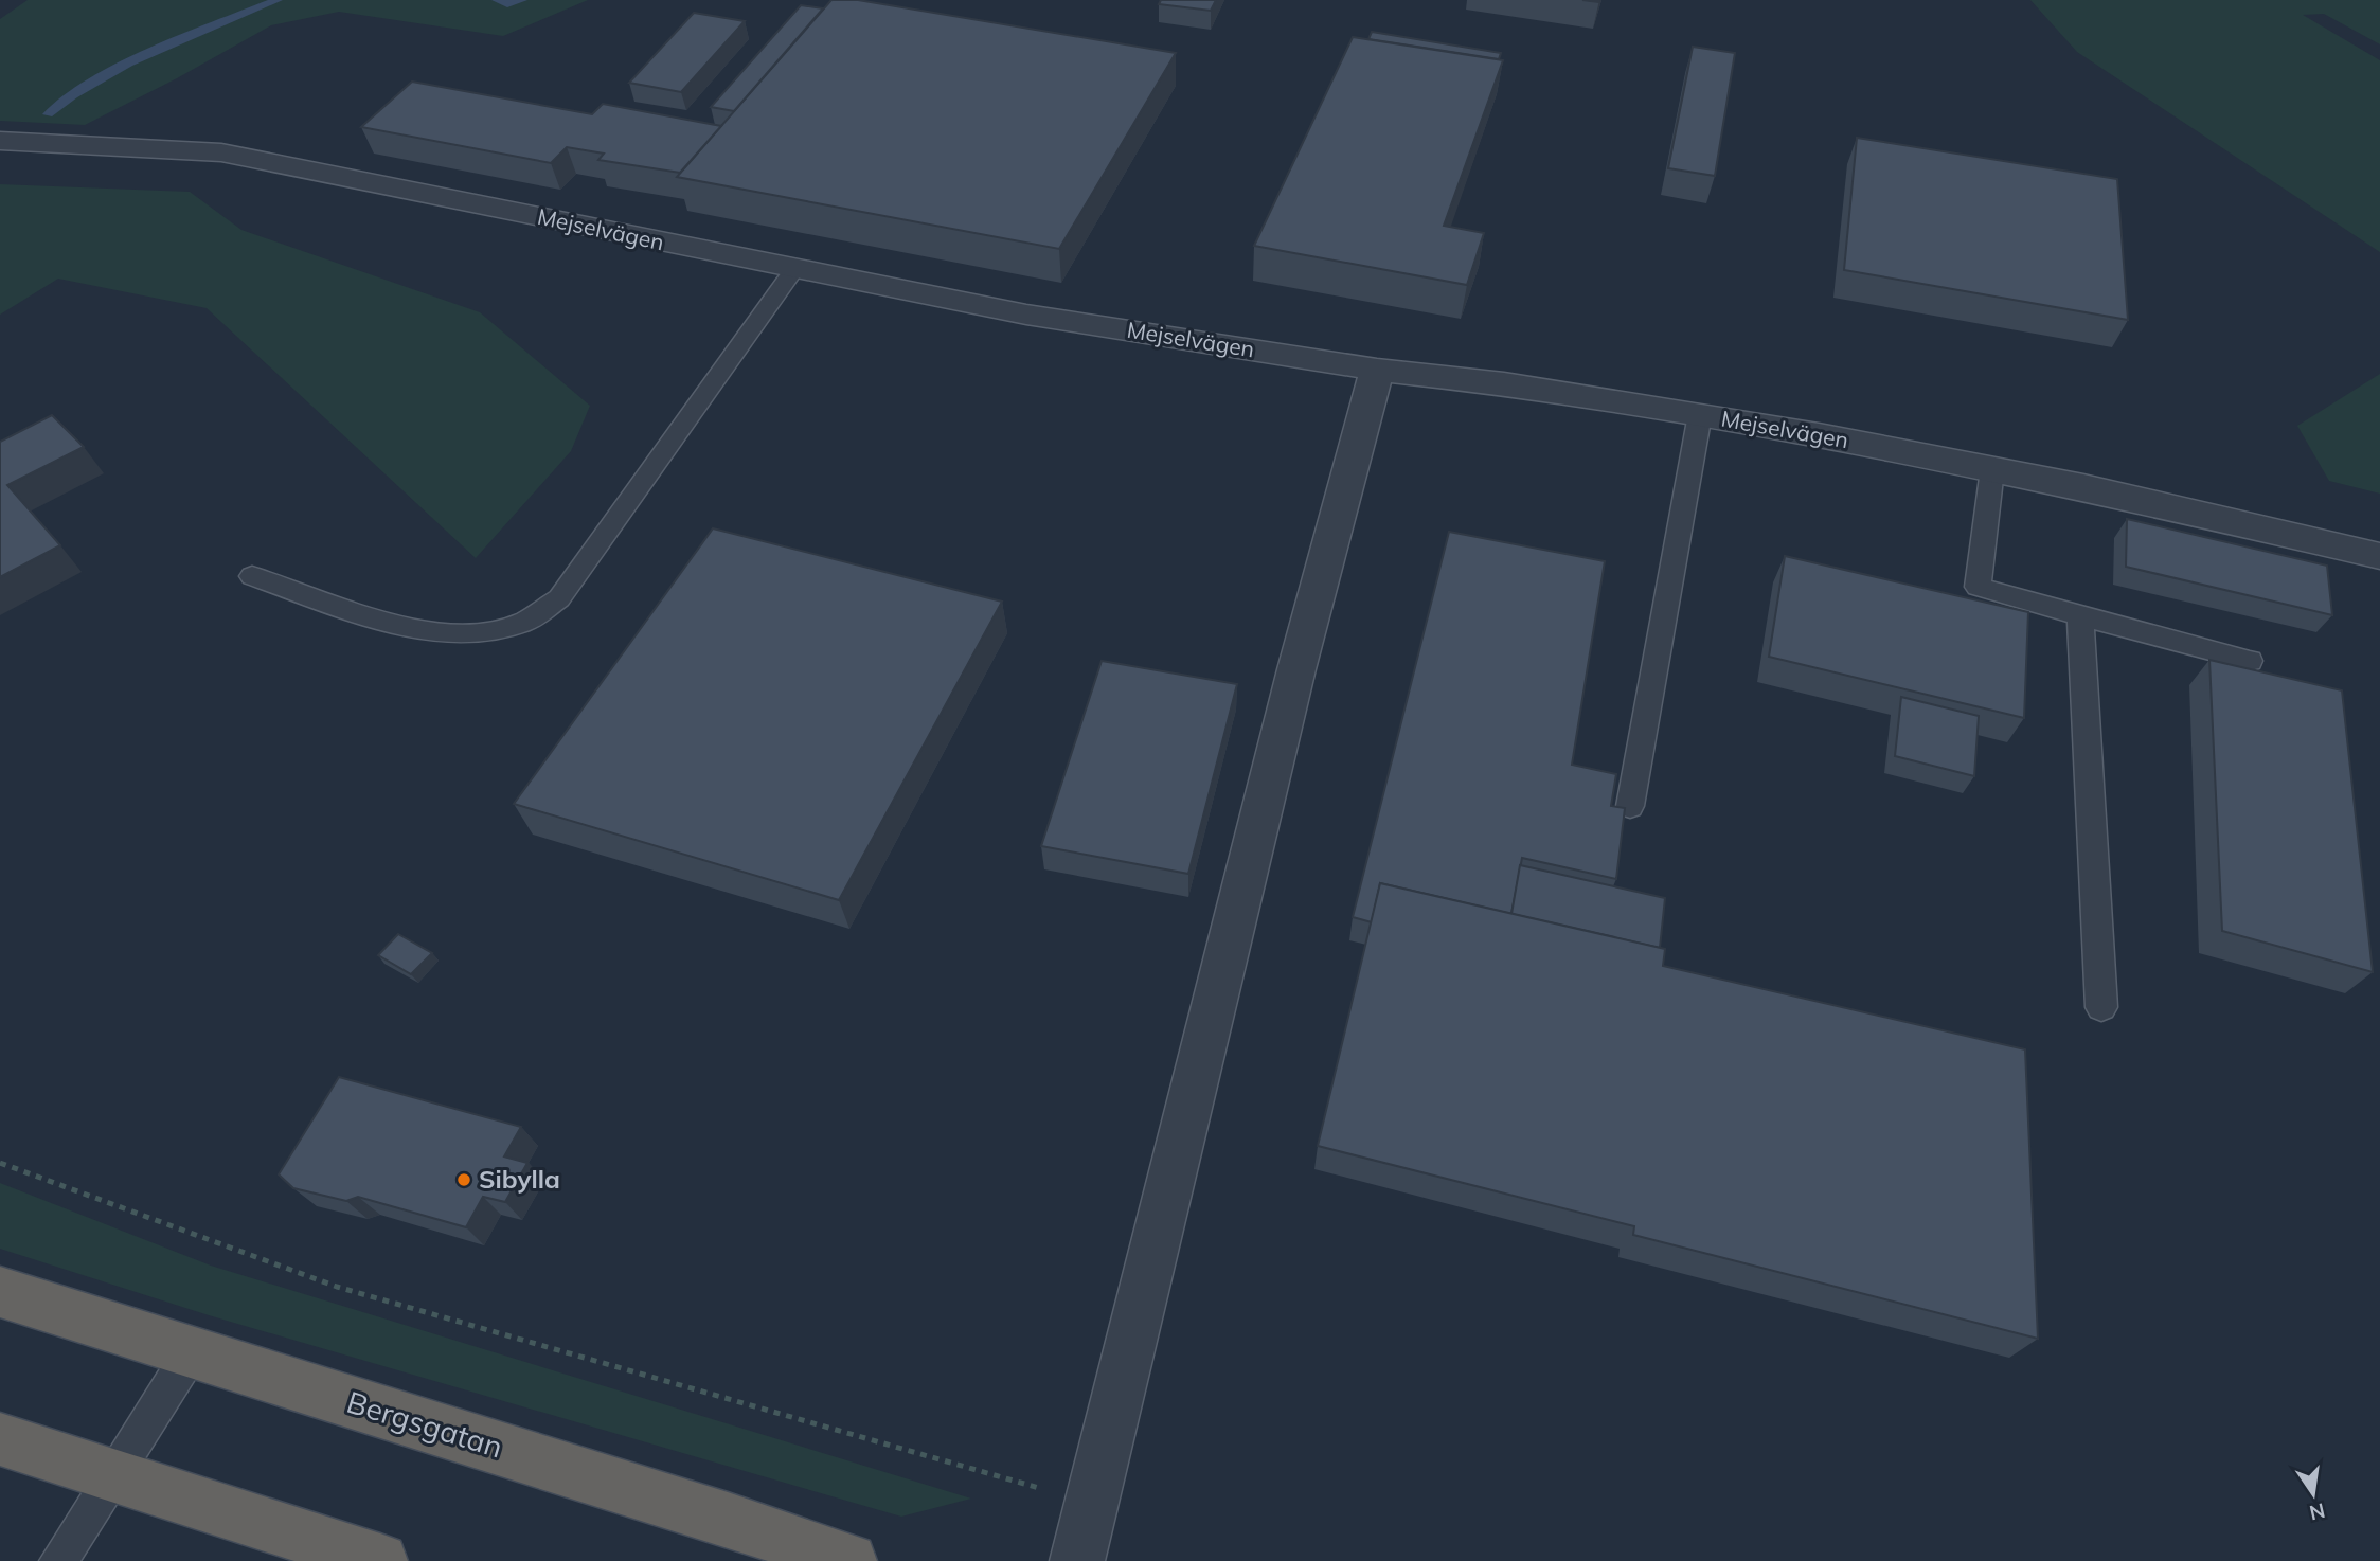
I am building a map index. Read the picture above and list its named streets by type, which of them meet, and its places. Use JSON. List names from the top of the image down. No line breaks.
{"streets":{"highway":["Bergsgatan"],"street":["Mejselvägen"]},"places":["Sibylla"],"north":"bottom"}
